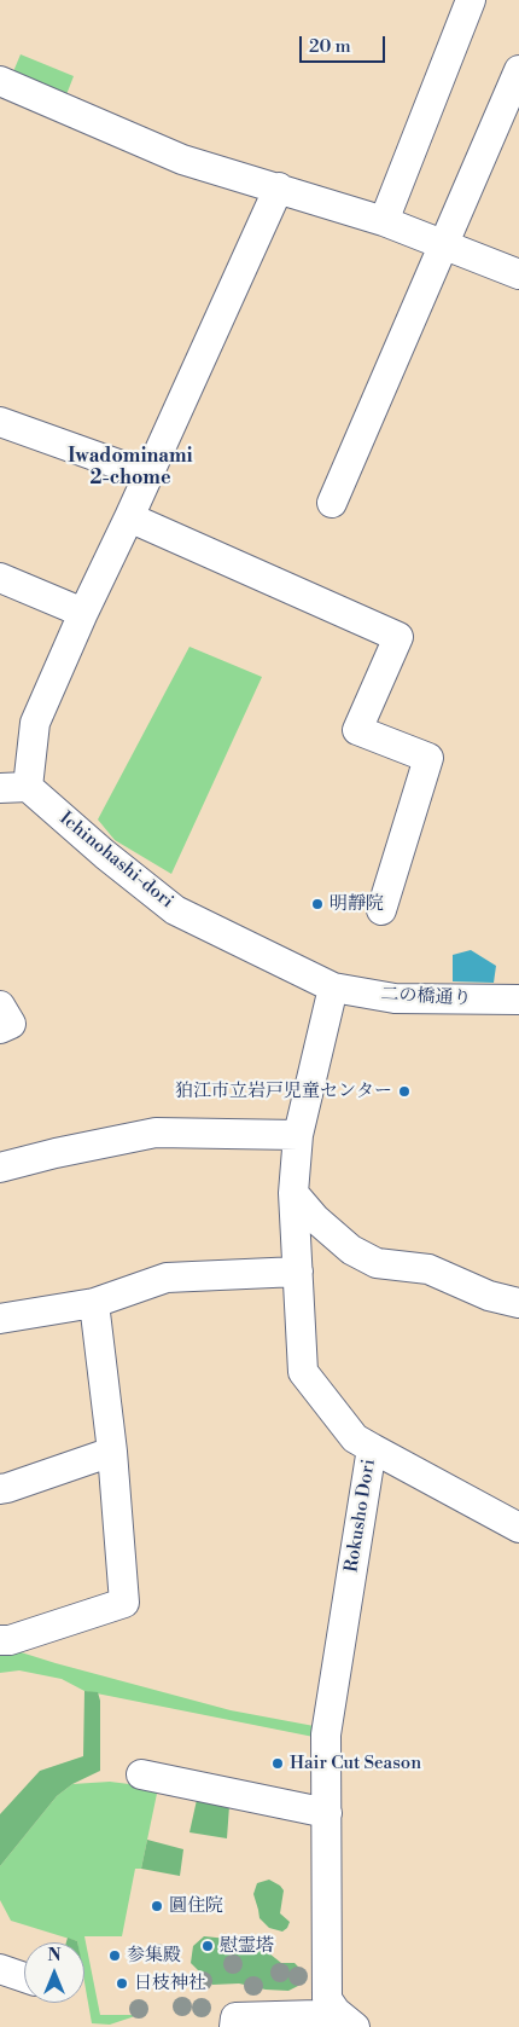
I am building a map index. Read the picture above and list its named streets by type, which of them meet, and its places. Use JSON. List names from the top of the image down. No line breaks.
{"streets":{"street":["Ichinohashi-dori","二の橋通り","Rokusho Dori"]},"crossings":[["Ichinohashi-dori","二の橋通り"],["Ichinohashi-dori","Rokusho Dori"],["二の橋通り","Rokusho Dori"]],"districts":["Iwadominami 2-chome"],"places":["明靜院","狛江市立岩戸児童センター","Hair Cut Season","圓住院","慰霊塔","参集殿","日枝神社"],"scale_bar":"20 m","north":"top"}
